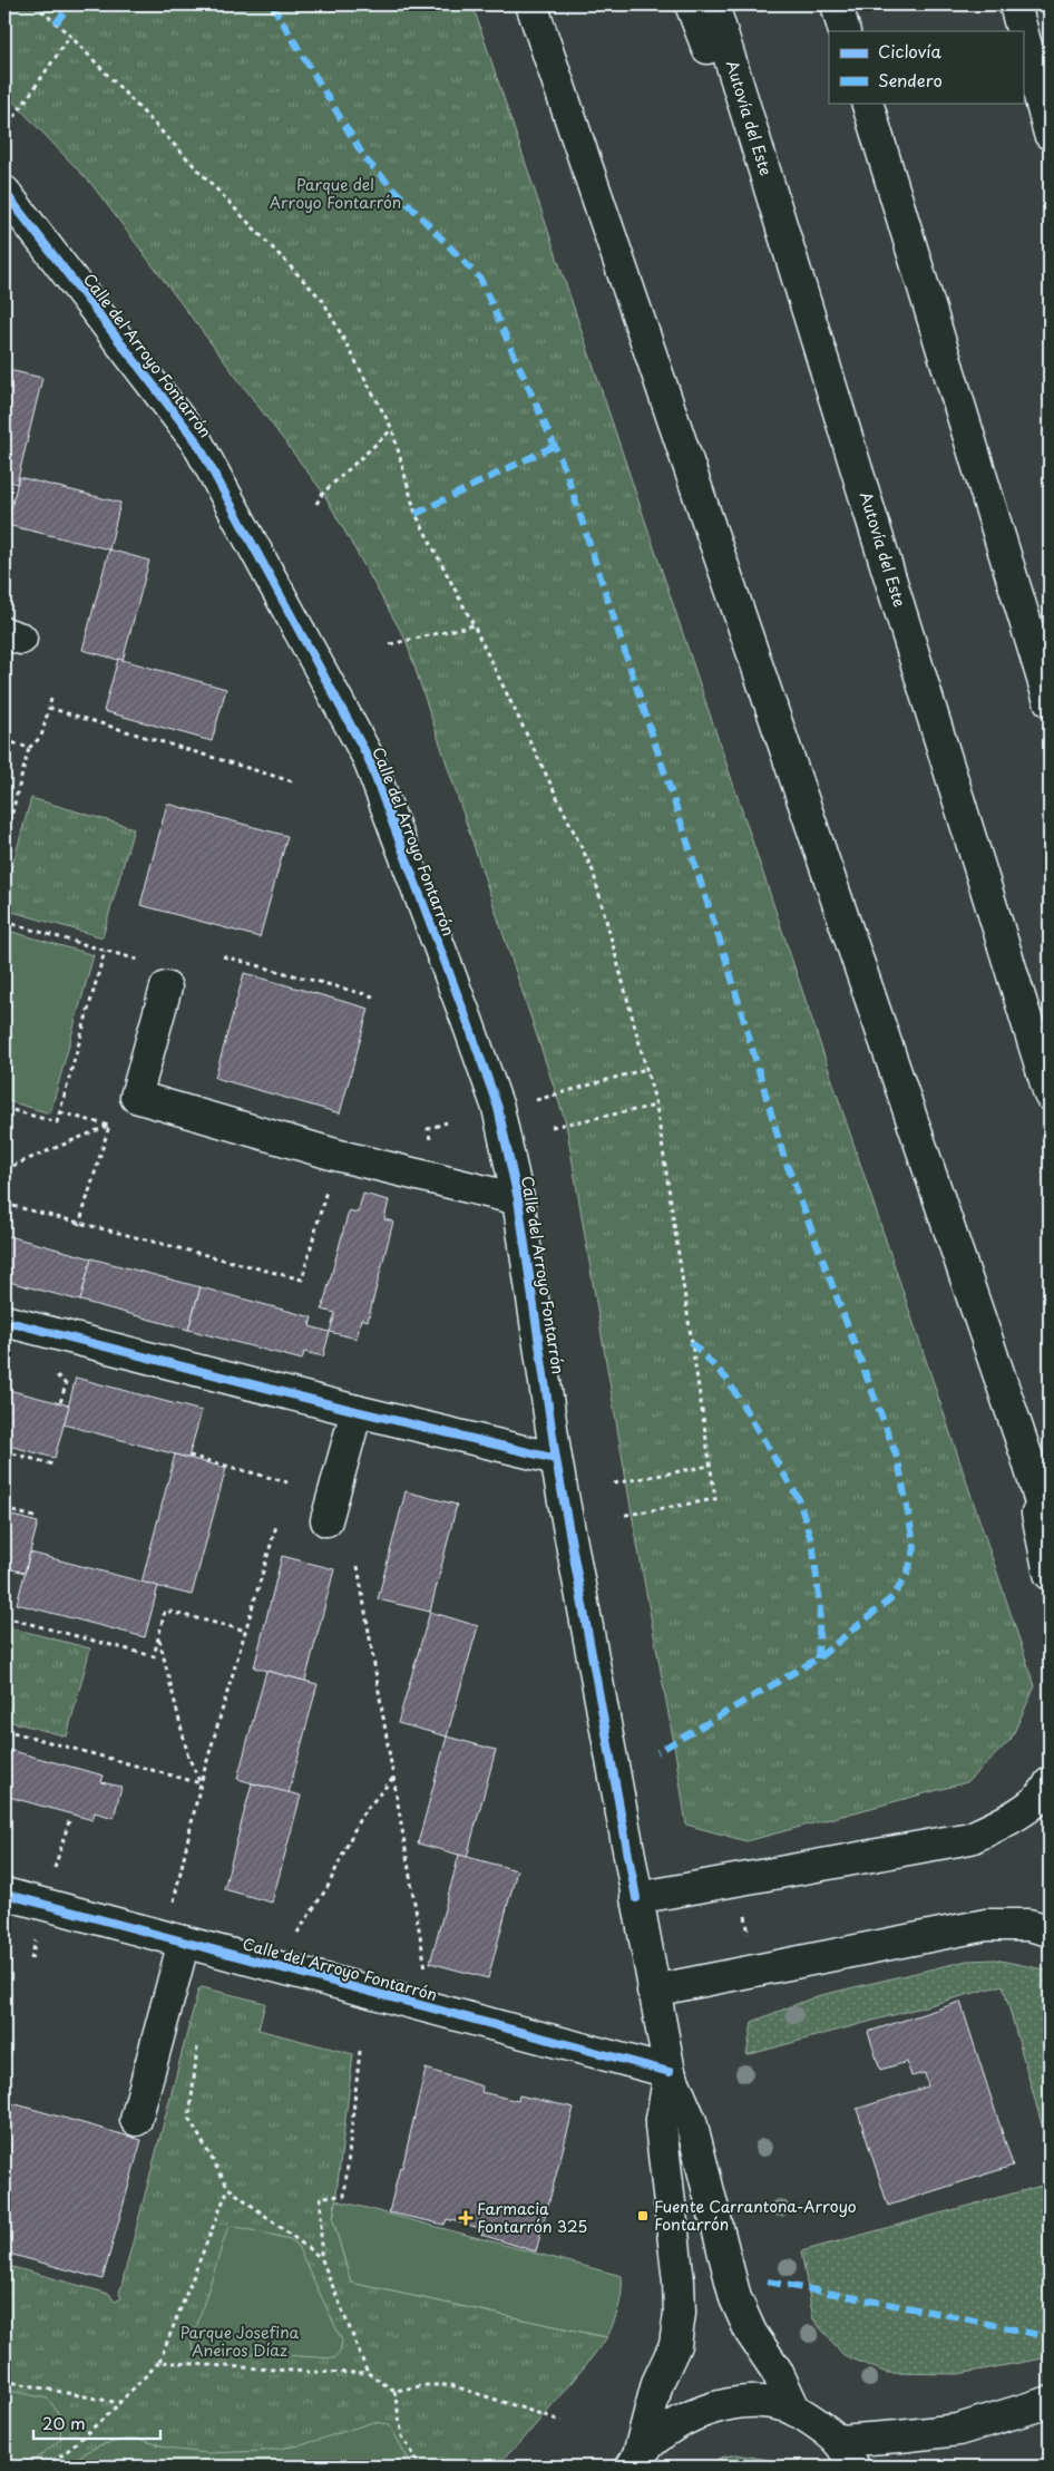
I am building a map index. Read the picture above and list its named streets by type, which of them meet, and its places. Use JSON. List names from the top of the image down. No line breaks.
{"streets":{"main road":["Autovía del Este","Calle del Arroyo Fontarrón"]},"parks":["Parque del Arroyo Fontarrón","Parque Josefina Aneiros Díaz"],"places":{"transit":["Fuente Carrantona-Arroyo Fontarrón"],"health":["Farmacia Fontarrón 325"]},"legend":["Ciclovía","Sendero"],"scale_bar":"20 m"}
